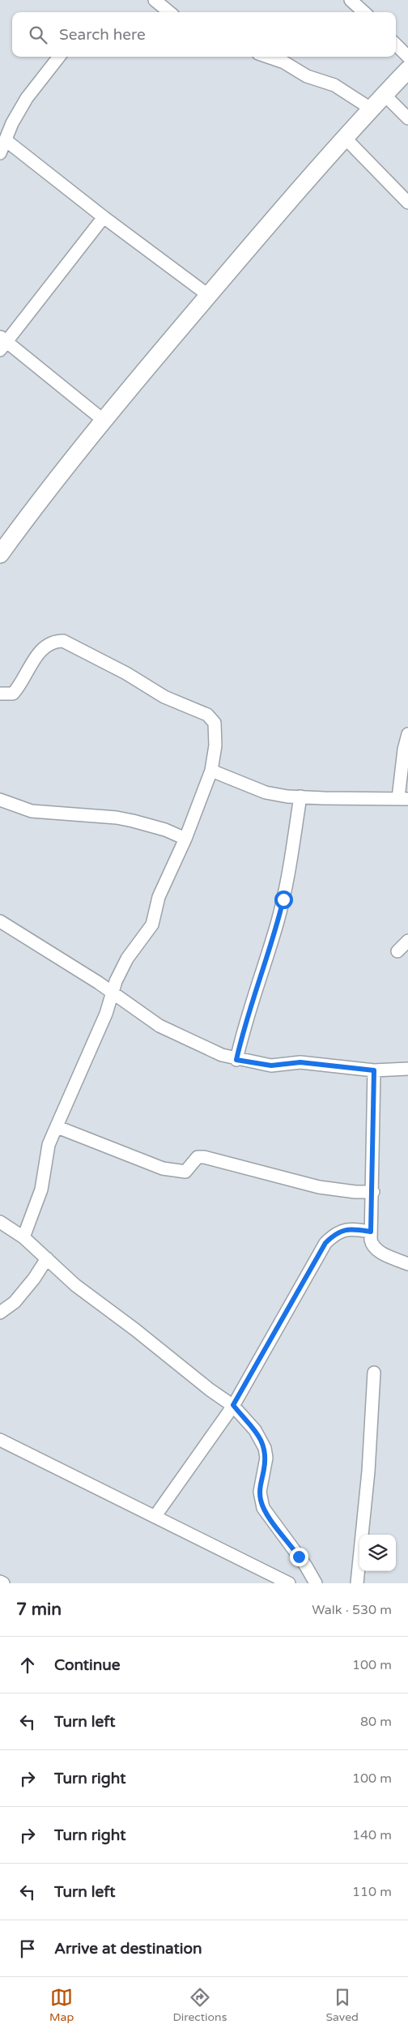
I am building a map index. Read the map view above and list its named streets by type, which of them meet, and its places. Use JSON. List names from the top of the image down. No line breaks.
{"page":{"search":"Search here","heading":["7 min","Walk · 530 m"],"list":[["Continue","100 m"],["Turn left","80 m"],["Turn right","100 m"],["Turn right","140 m"],["Turn left","110 m"],"Arrive at destination"],"nav":["Map","Directions","Saved"]}}
